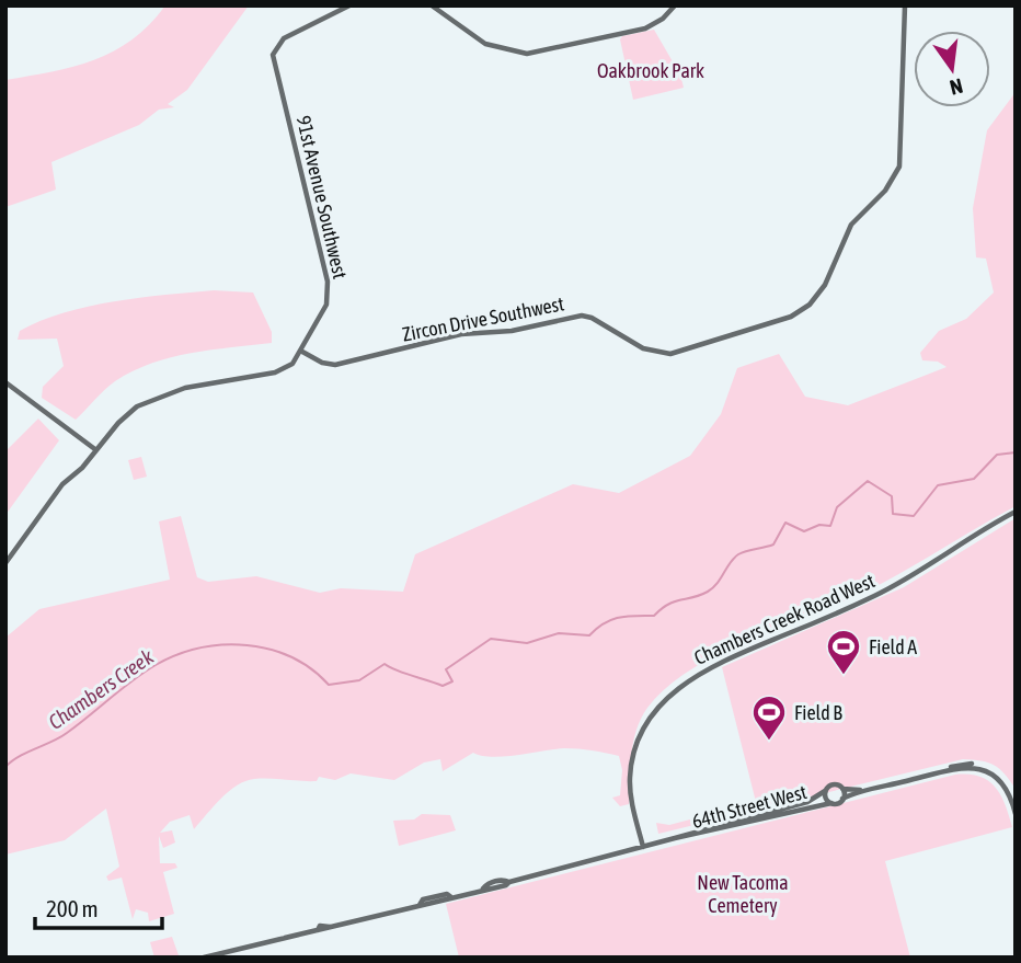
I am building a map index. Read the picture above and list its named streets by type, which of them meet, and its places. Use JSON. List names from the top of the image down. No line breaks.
{"streets":{"street":["91st Avenue Southwest","Zircon Drive Southwest","Chambers Creek Road West","64th Street West"]},"crossings":[["91st Avenue Southwest","Zircon Drive Southwest"],["Chambers Creek Road West","64th Street West"]],"water":["Chambers Creek"],"parks":["Oakbrook Park","New Tacoma Cemetery"],"places":{"sports":["Field A","Field B"]},"scale_bar":"200 m","north":"bottom"}
